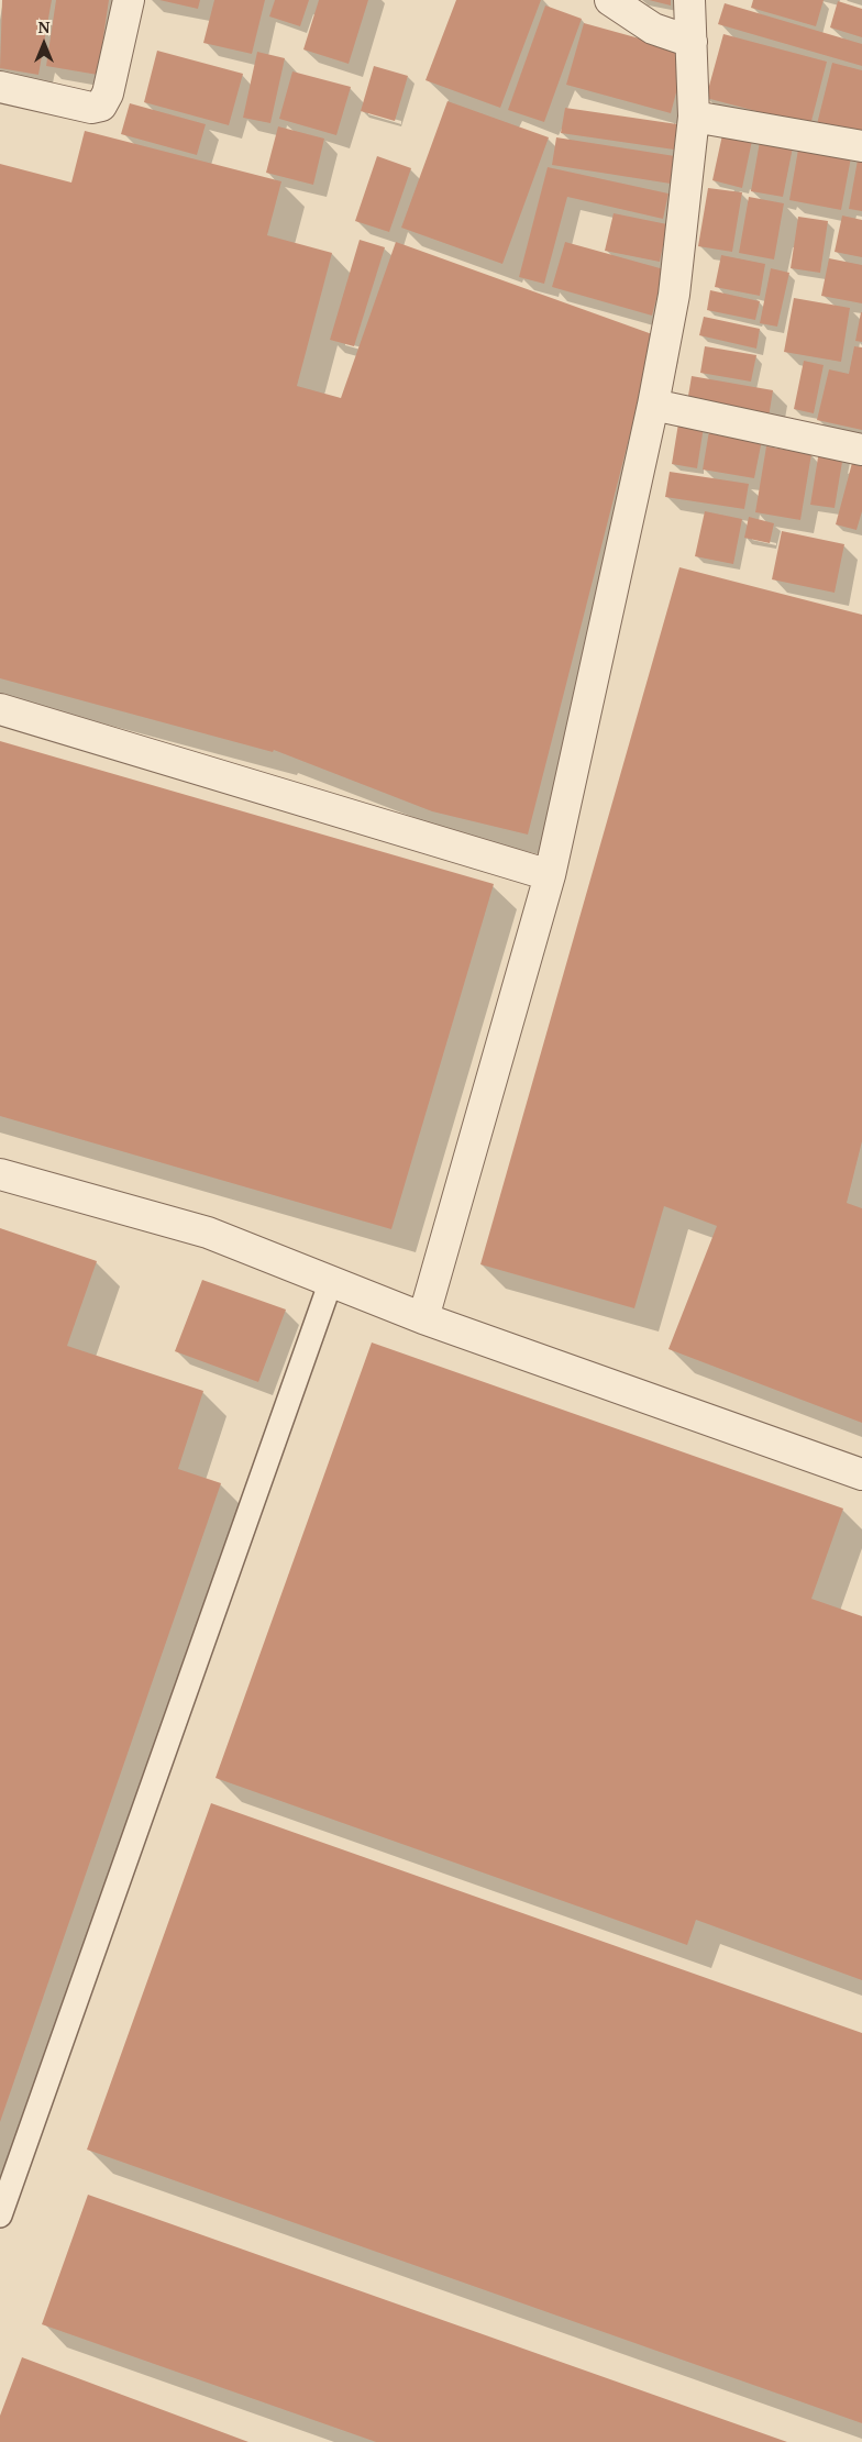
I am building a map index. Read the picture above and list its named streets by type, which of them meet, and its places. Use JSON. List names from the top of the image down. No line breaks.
{"north":"top"}
